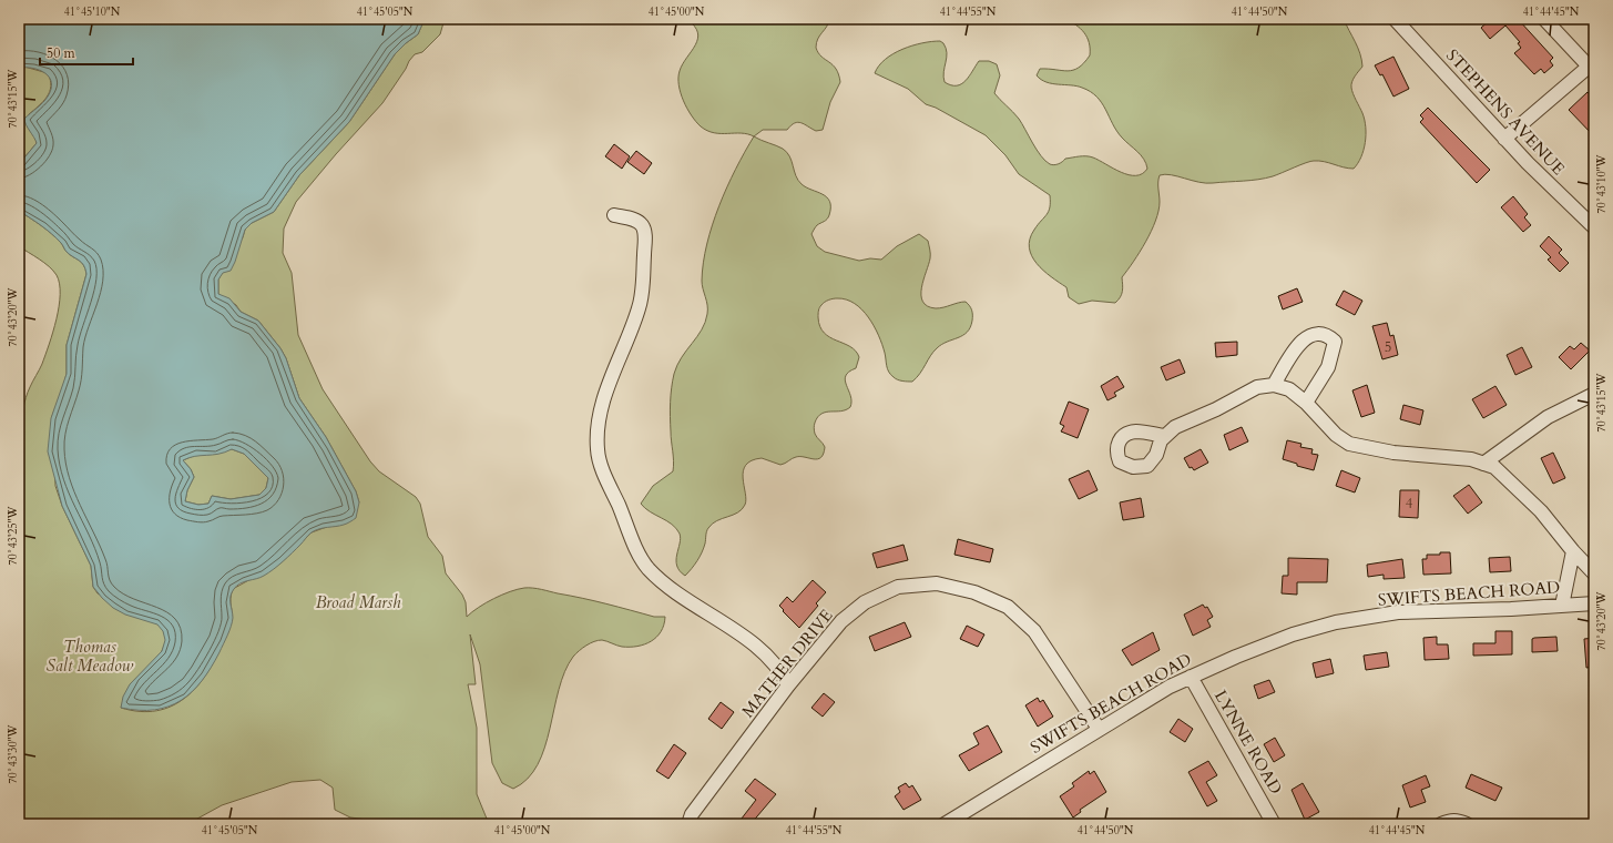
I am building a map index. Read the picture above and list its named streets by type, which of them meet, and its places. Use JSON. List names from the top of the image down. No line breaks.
{"streets":{"street":["STEPHENS AVENUE","SWIFTS BEACH ROAD","MATHER DRIVE","LYNNE ROAD"]},"crossings":[["SWIFTS BEACH ROAD","MATHER DRIVE"],["SWIFTS BEACH ROAD","LYNNE ROAD"]],"parks":["Broad Marsh","Thomas Salt Meadow"],"house_numbers":["5","4"],"scale_bar":"50 m","coordinates":["41°45'10\"N","41°45'05\"N","41°45'00\"N","41°44'55\"N","41°44'50\"N","41°44'45\"N","70°43'15\"W","70°43'10\"W","70°43'20\"W","70°43'25\"W","70°43'30\"W"]}
